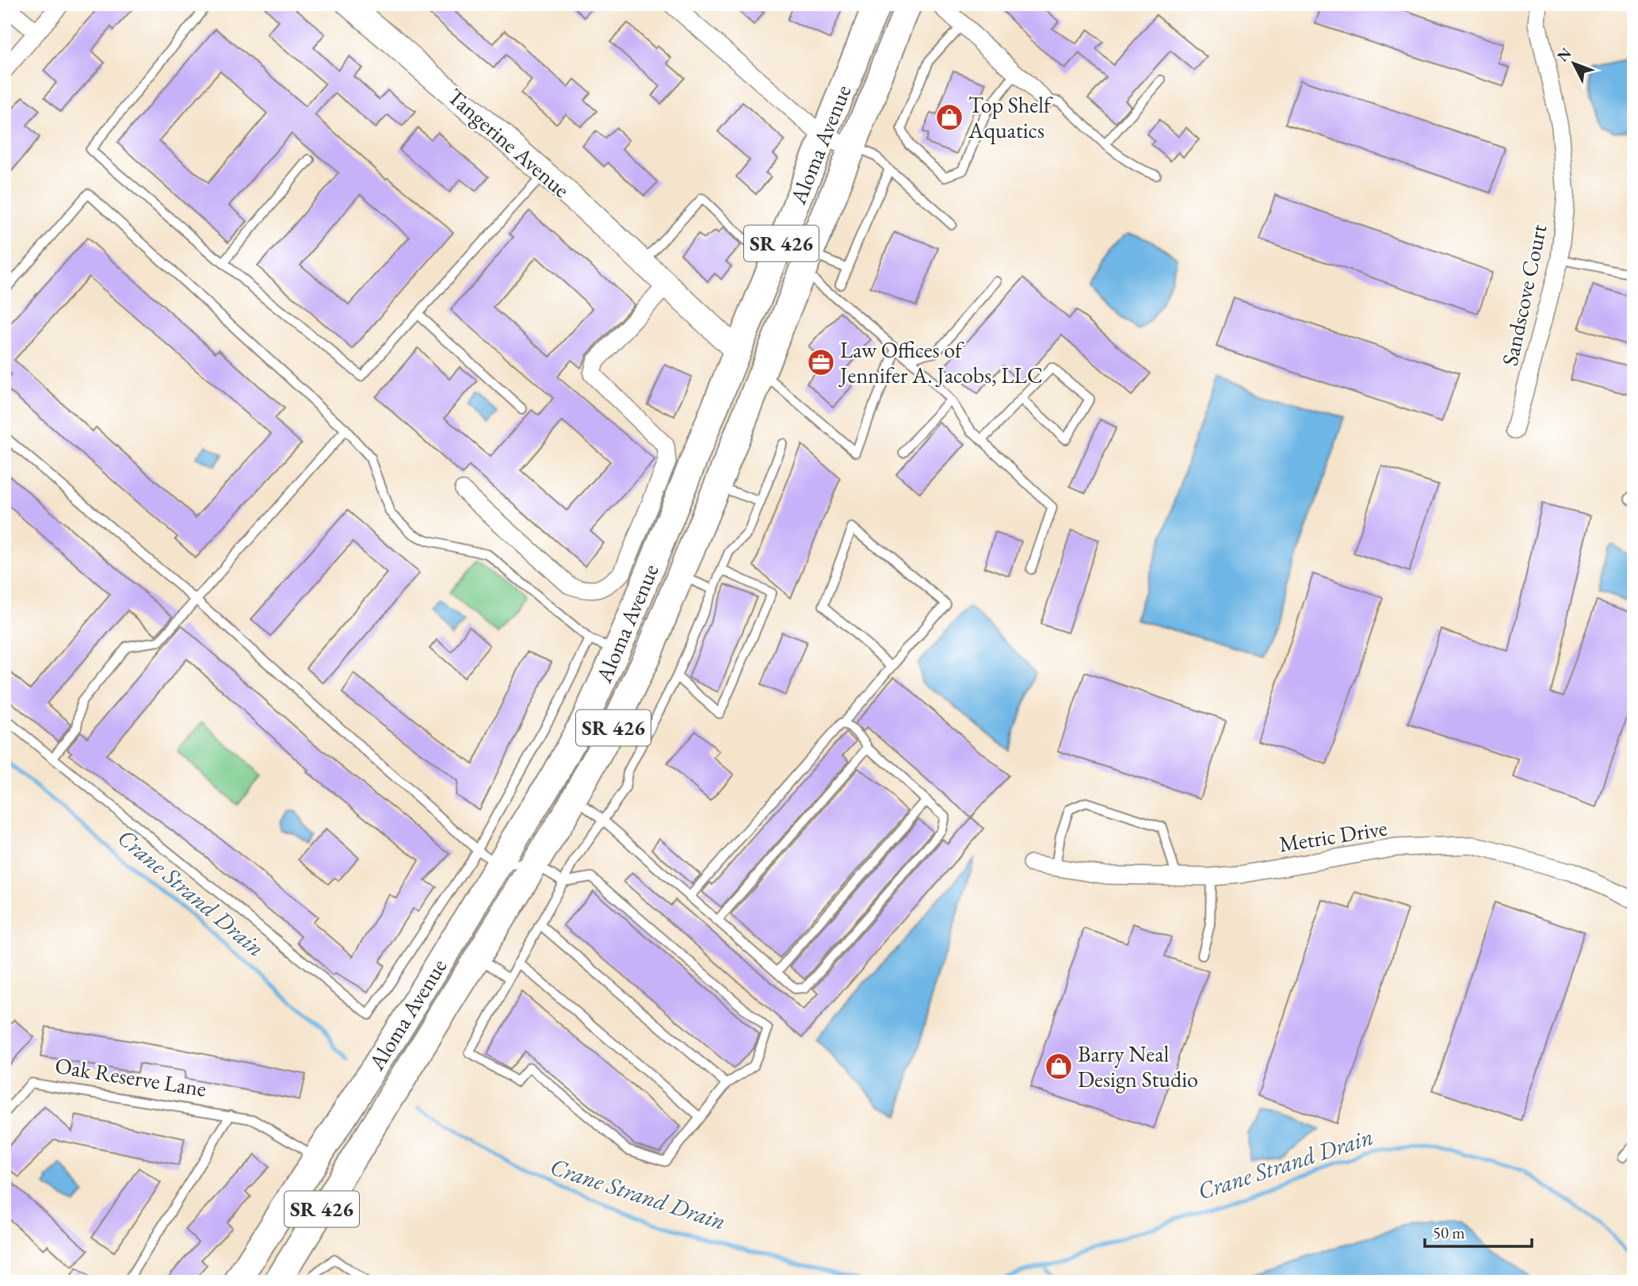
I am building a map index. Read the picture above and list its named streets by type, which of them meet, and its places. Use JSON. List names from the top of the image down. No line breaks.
{"streets":{"main road":["Aloma Avenue","SR 426"],"street":["Tangerine Avenue","Sandscove Court","Metric Drive","Oak Reserve Lane"]},"crossings":[["Tangerine Avenue","Aloma Avenue"],["Aloma Avenue","Oak Reserve Lane"]],"water":["Crane Strand Drain"],"places":{"shop":["Top Shelf Aquatics","Barry Neal Design Studio"],"office":["Law Offices of Jennifer A. Jacobs, LLC"]},"scale_bar":"50 m","north":"top left"}
